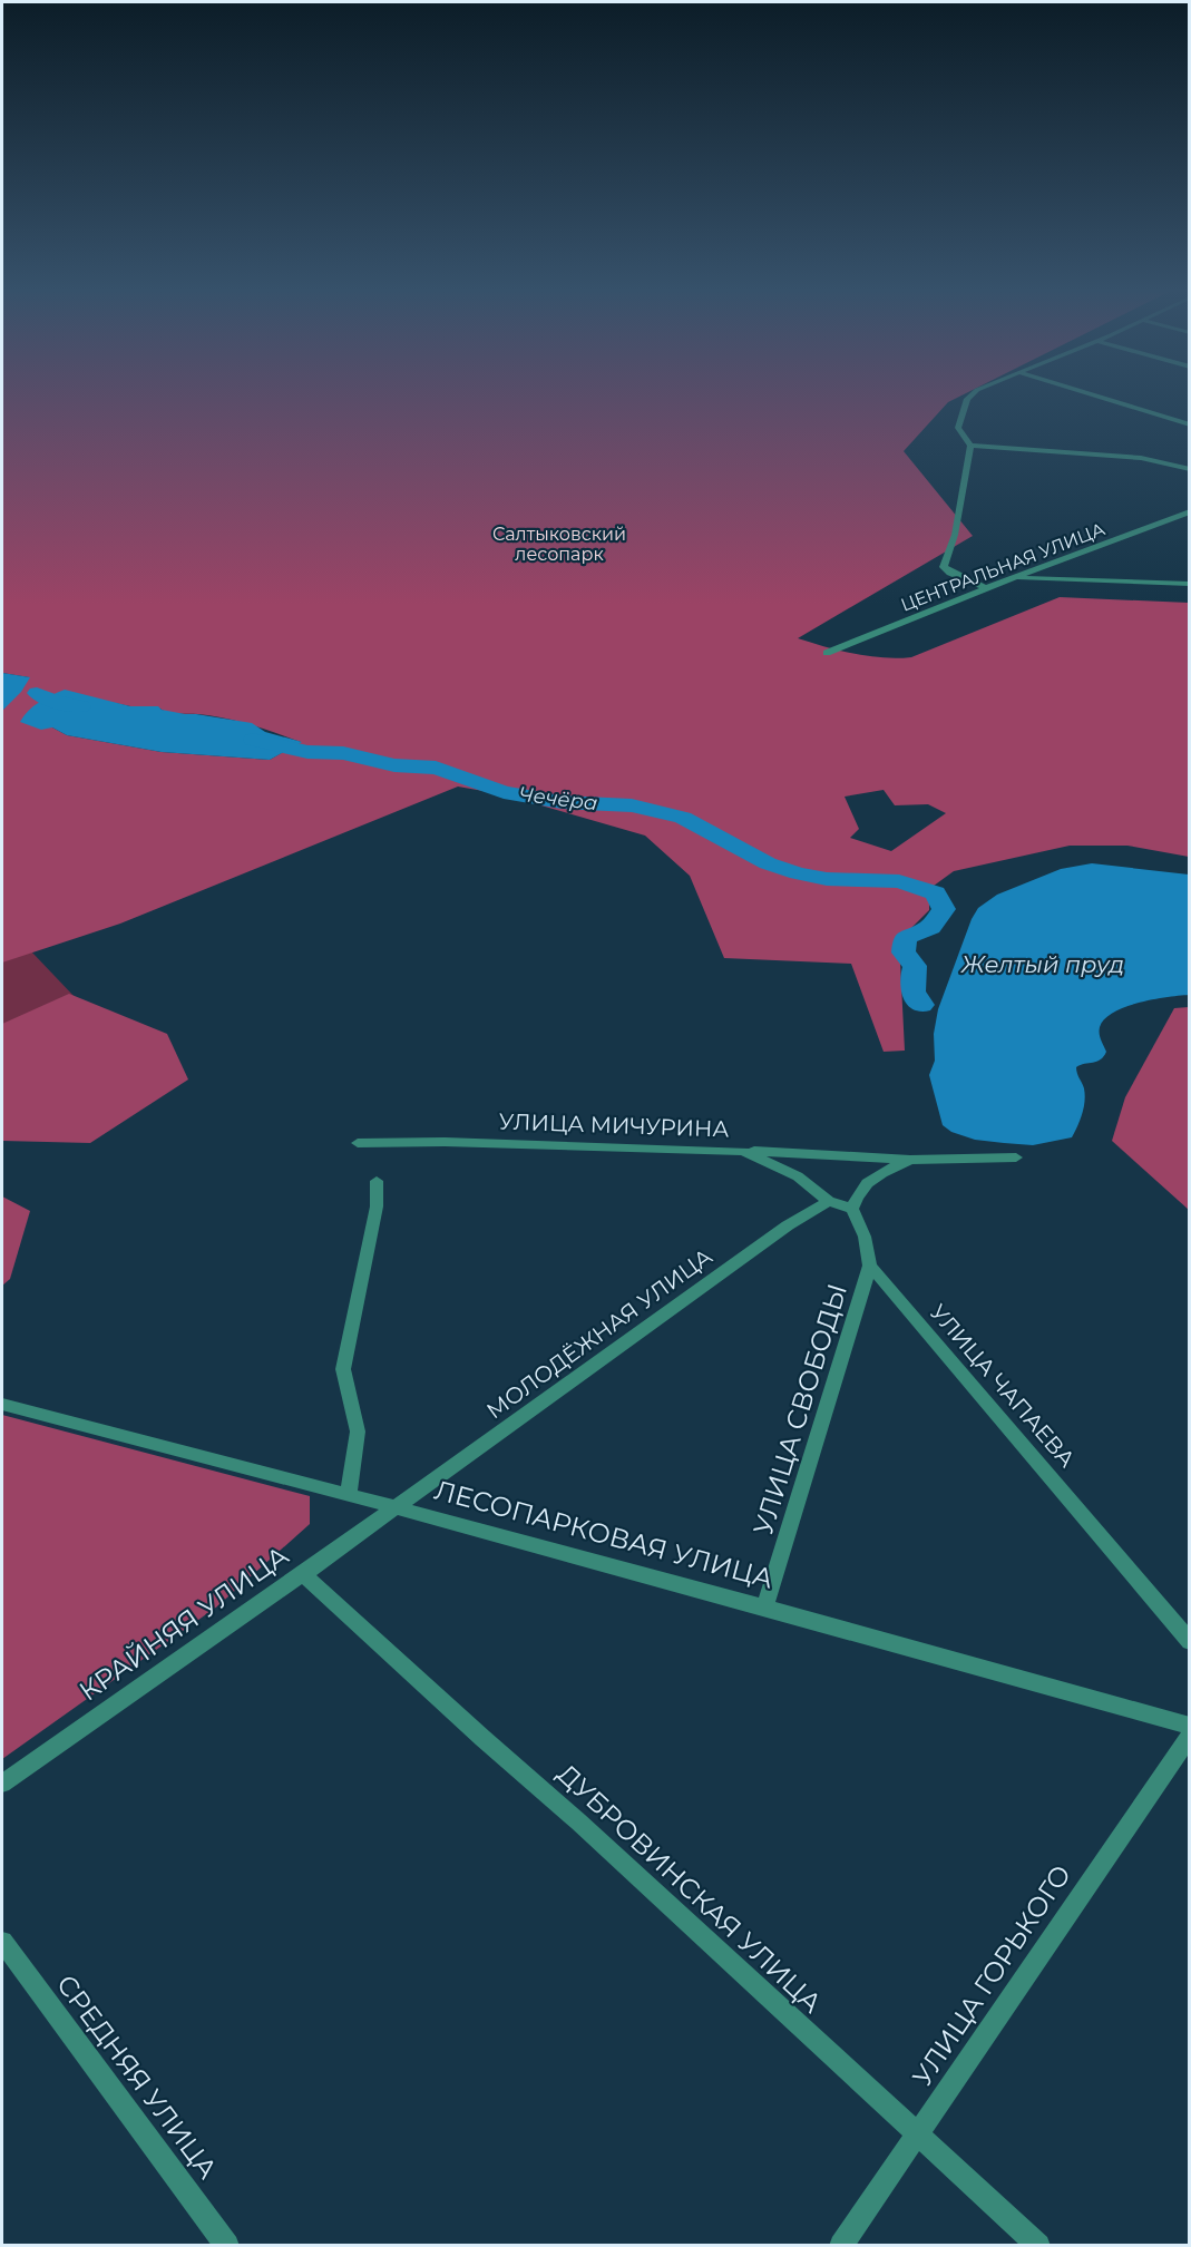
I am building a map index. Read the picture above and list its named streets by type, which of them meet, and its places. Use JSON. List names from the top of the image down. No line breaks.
{"streets":{"street":["ЦЕНТРАЛЬНАЯ УЛИЦА","УЛИЦА МИЧУРИНА","МОЛОДЁЖНАЯ УЛИЦА","УЛИЦА ЧАПАЕВА","УЛИЦА СВОБОДЫ","ЛЕСОПАРКОВАЯ УЛИЦА","КРАЙНЯЯ УЛИЦА","ДУБРОВИНСКАЯ УЛИЦА","УЛИЦА ГОРЬКОГО","СРЕДНЯЯ УЛИЦА"]},"crossings":[["УЛИЦА МИЧУРИНА","МОЛОДЁЖНАЯ УЛИЦА"],["УЛИЦА МИЧУРИНА","УЛИЦА ЧАПАЕВА"],["МОЛОДЁЖНАЯ УЛИЦА","ЛЕСОПАРКОВАЯ УЛИЦА"],["МОЛОДЁЖНАЯ УЛИЦА","КРАЙНЯЯ УЛИЦА"],["УЛИЦА ЧАПАЕВА","УЛИЦА СВОБОДЫ"],["УЛИЦА СВОБОДЫ","ЛЕСОПАРКОВАЯ УЛИЦА"],["ЛЕСОПАРКОВАЯ УЛИЦА","КРАЙНЯЯ УЛИЦА"],["КРАЙНЯЯ УЛИЦА","ДУБРОВИНСКАЯ УЛИЦА"],["ДУБРОВИНСКАЯ УЛИЦА","УЛИЦА ГОРЬКОГО"]],"water":["Чечёра","Желтый пруд"],"parks":["Салтыковский лесопарк"]}
